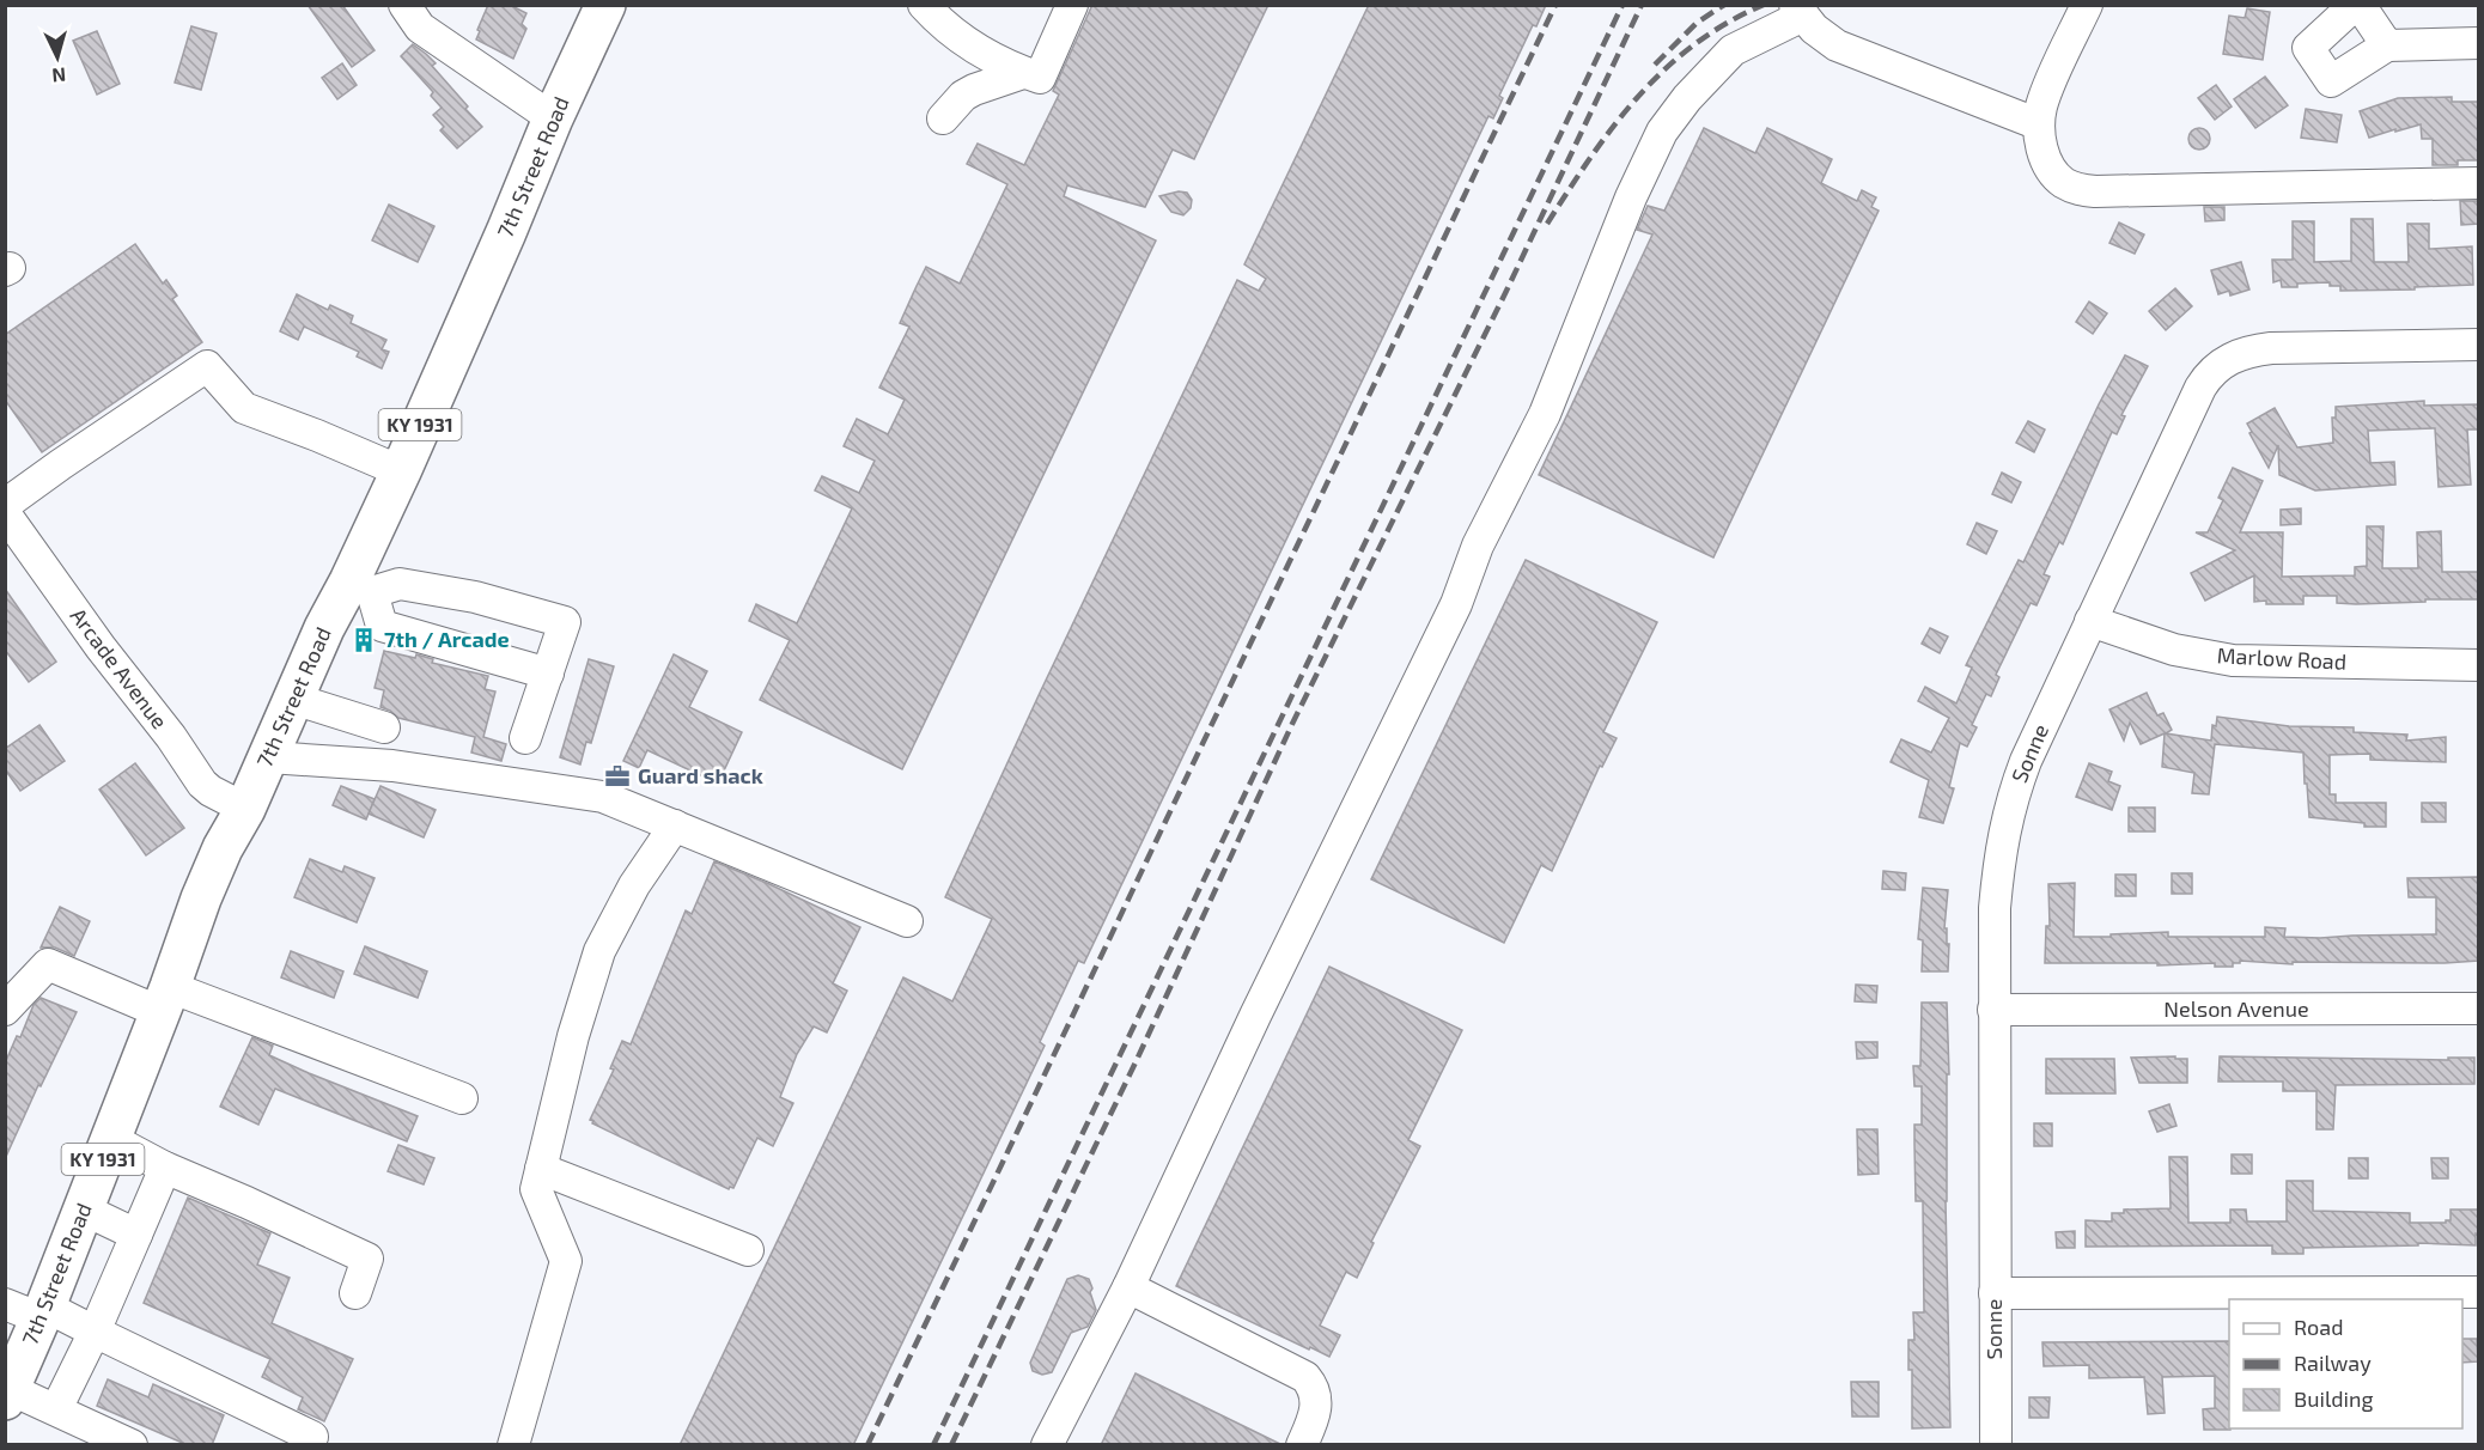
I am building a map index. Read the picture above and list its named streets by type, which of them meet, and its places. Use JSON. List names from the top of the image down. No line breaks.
{"streets":{"main road":["7th Street Road","KY 1931"],"street":["Marlow Road","Arcade Avenue","Sonne","Nelson Avenue"]},"crossings":[["7th Street Road","Arcade Avenue"],["Marlow Road","Sonne"],["Sonne","Nelson Avenue"]],"places":{"building":["7th / Arcade"],"office":["Guard shack"]},"legend":["Road","Railway","Building"],"north":"bottom"}
